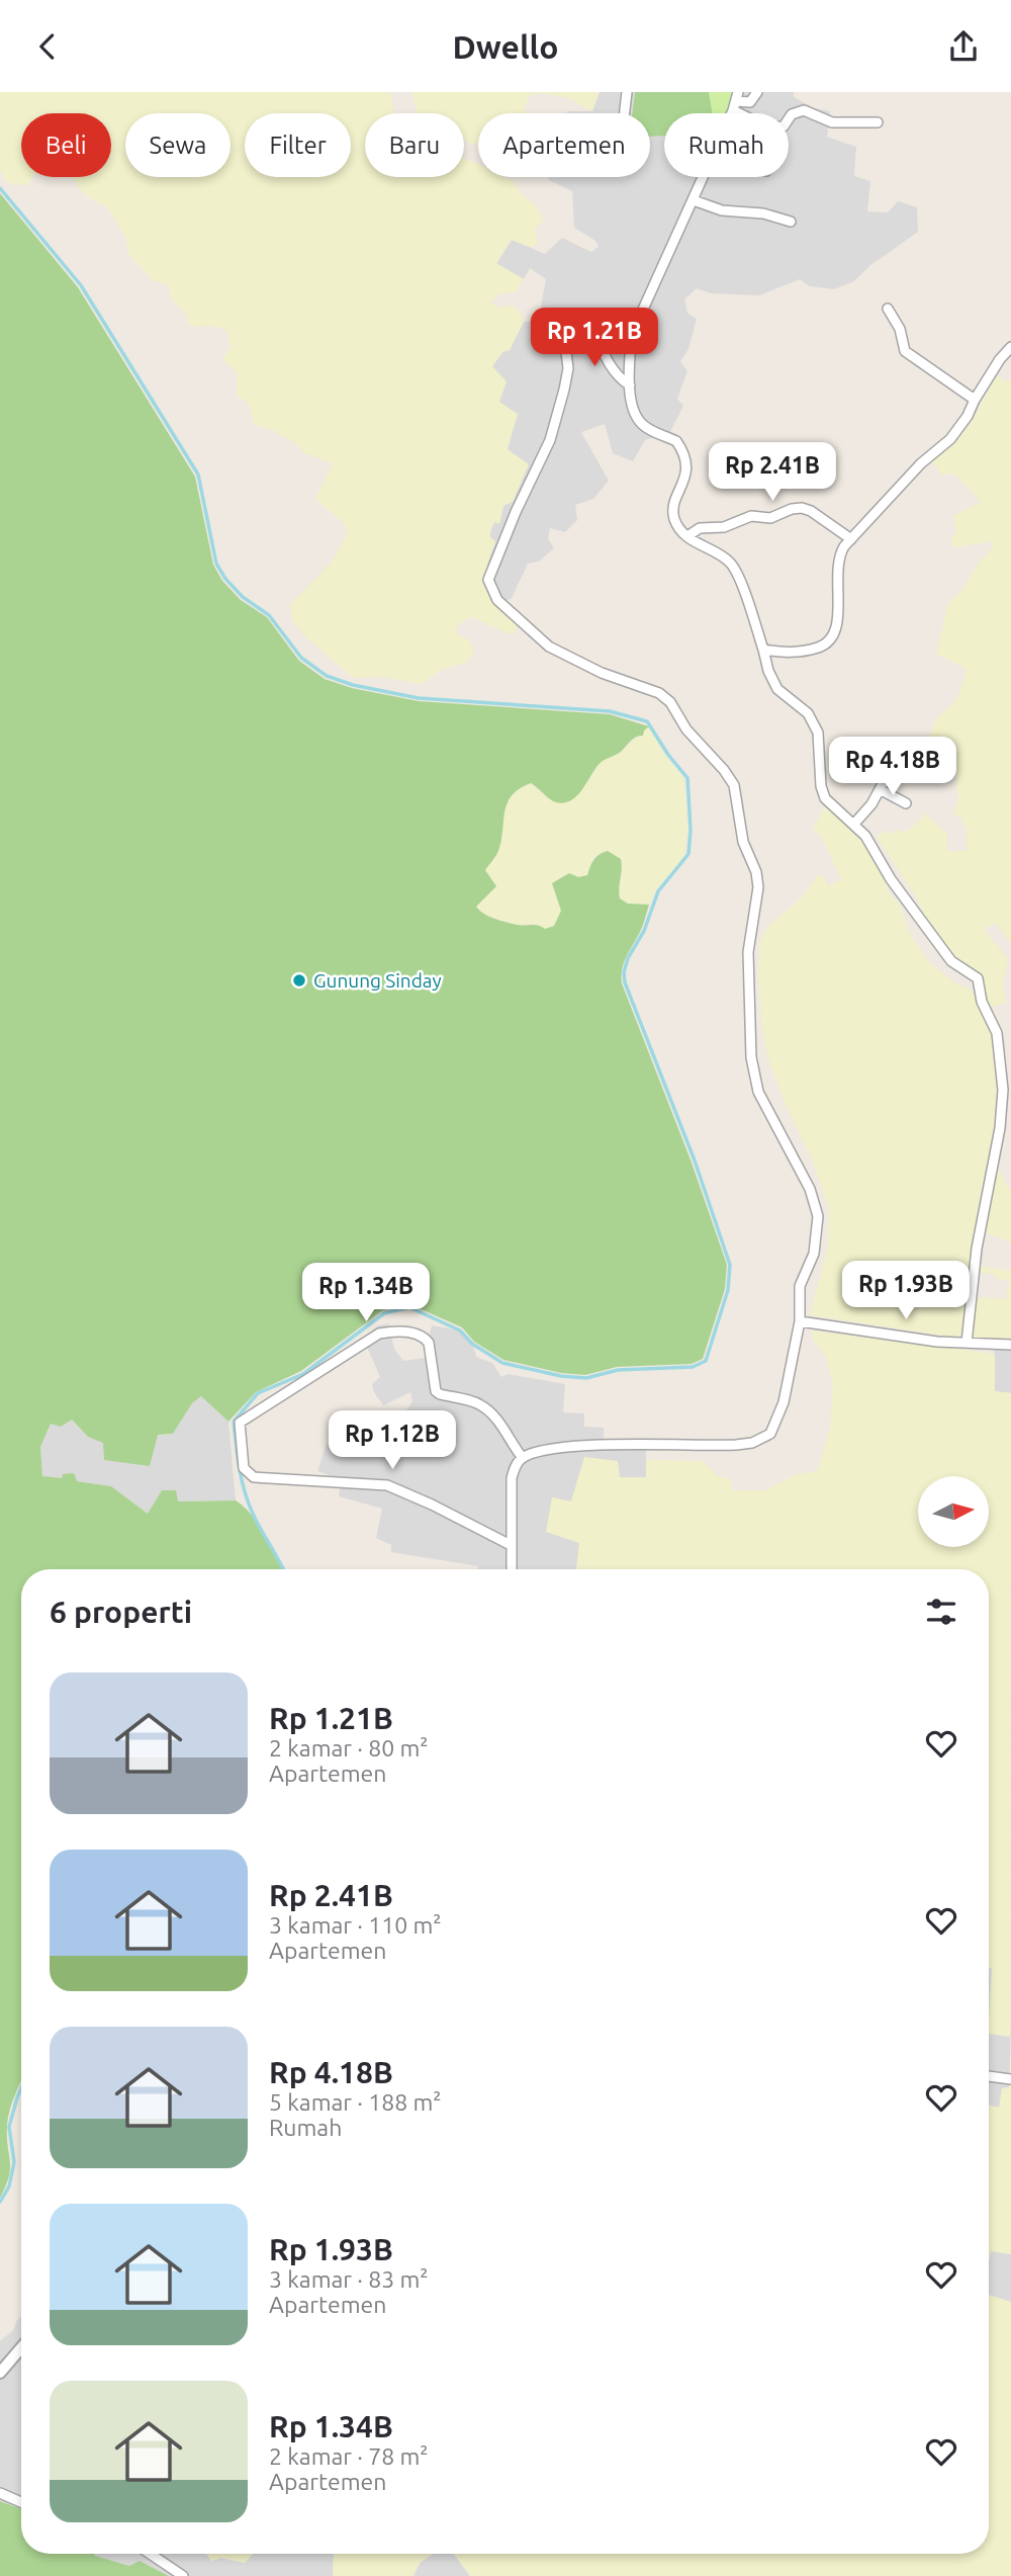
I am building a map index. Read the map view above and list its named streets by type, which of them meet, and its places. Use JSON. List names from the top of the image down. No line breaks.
{"places":["Gunung Sinday"],"north":"right","page":{"header":"Dwello","chip":["Beli","Sewa","Filter","Baru","Apartemen","Rumah"],"price":["Rp 1.21B","Rp 2.41B","Rp 4.18B","Rp 1.93B","Rp 1.34B","Rp 1.12B"],"heading":"6 properti","list":[{"name":"Rp 1.21B","note":"2 kamar · 80 m² · Apartemen"},{"name":"Rp 2.41B","note":"3 kamar · 110 m² · Apartemen"},{"name":"Rp 4.18B","note":"5 kamar · 188 m² · Rumah"},{"name":"Rp 1.93B","note":"3 kamar · 83 m² · Apartemen"},{"name":"Rp 1.34B","note":"2 kamar · 78 m² · Apartemen"}]}}
